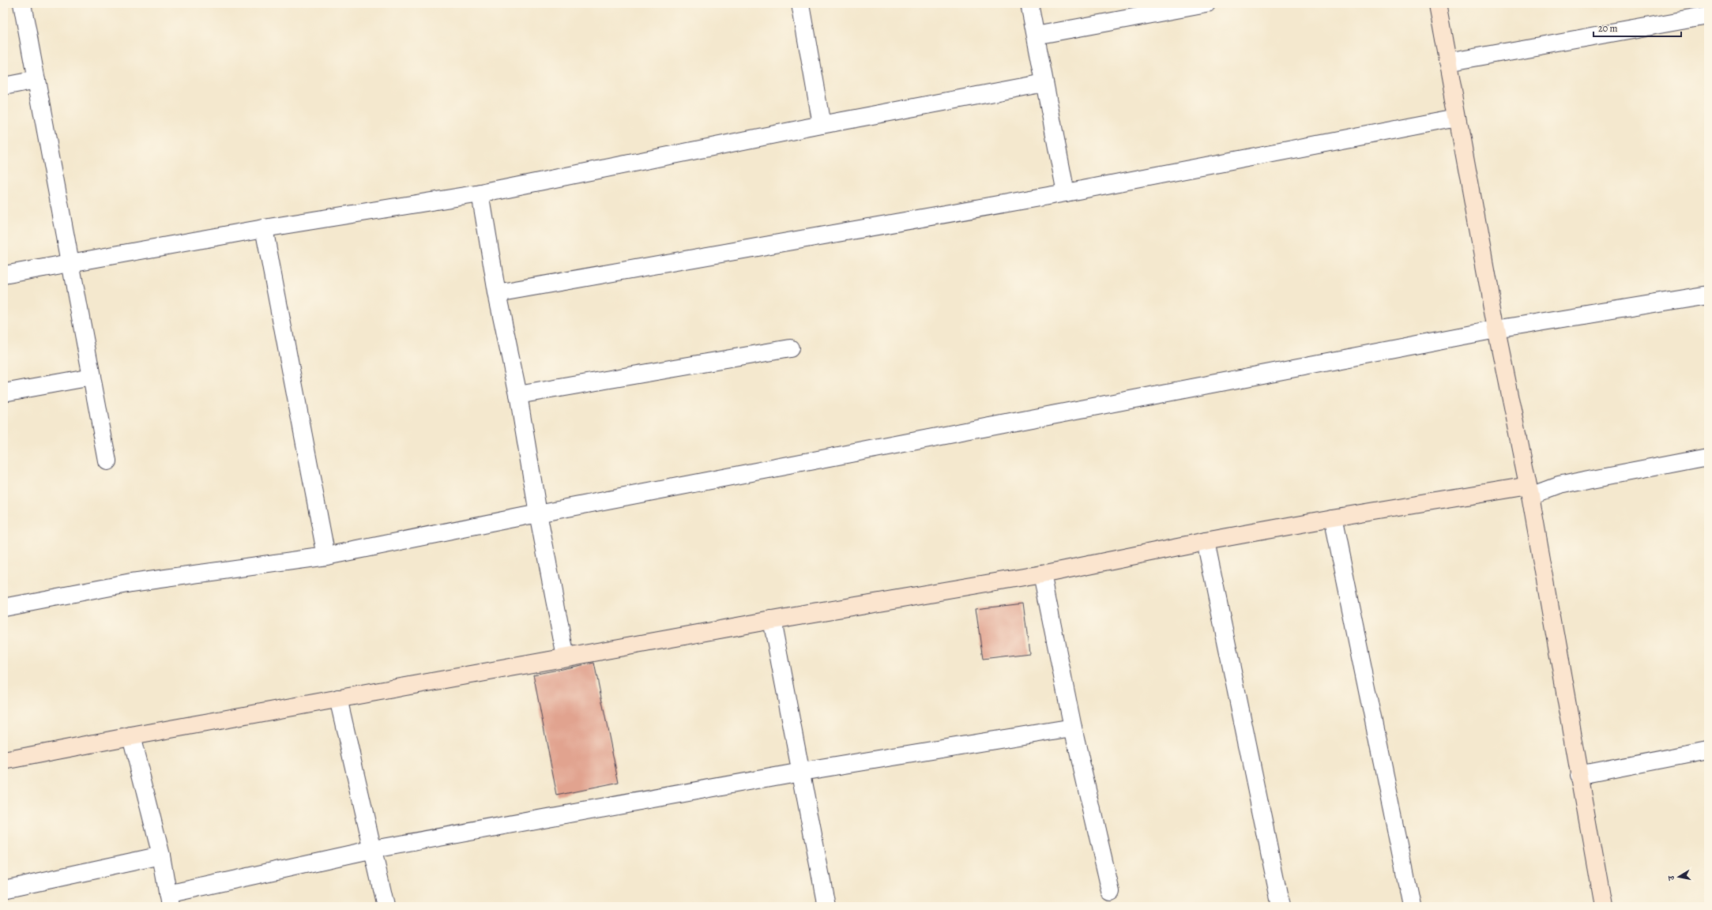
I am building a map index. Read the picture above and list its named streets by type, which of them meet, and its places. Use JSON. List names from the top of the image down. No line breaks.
{"scale_bar":"20 m","north":"left"}
